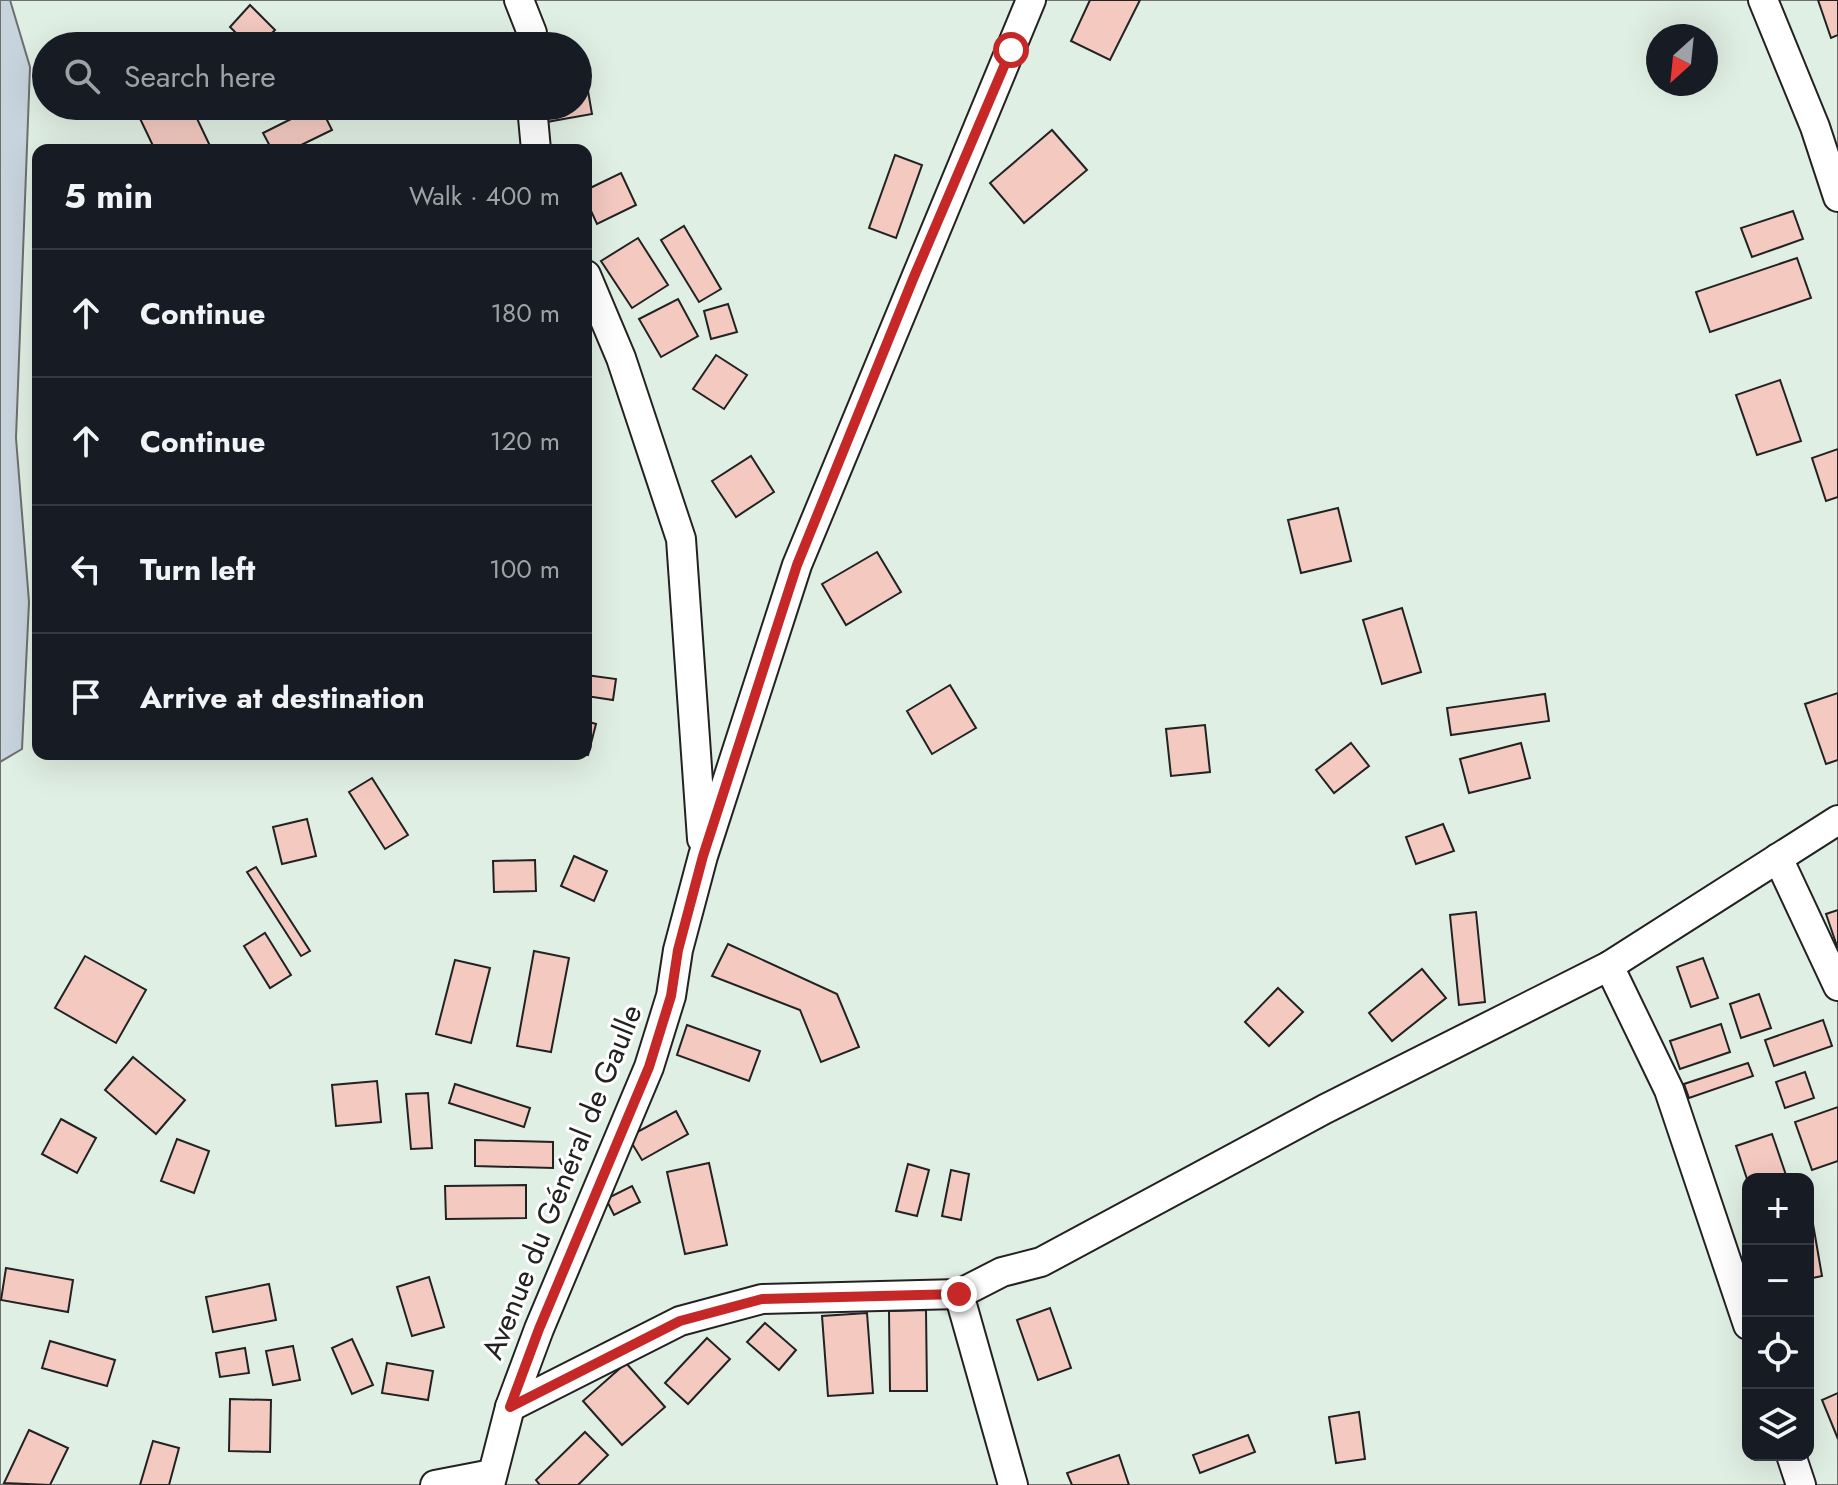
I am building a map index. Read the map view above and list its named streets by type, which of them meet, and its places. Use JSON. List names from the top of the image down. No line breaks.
{"streets":{"street":["Avenue du Général de Gaulle"]},"north":"bottom left","page":{"search":"Search here","heading":["5 min","Walk · 400 m"],"list":[["Continue","180 m"],["Continue","120 m"],["Turn left","100 m"],"Arrive at destination"],"map_buttons":["+","−"]}}
